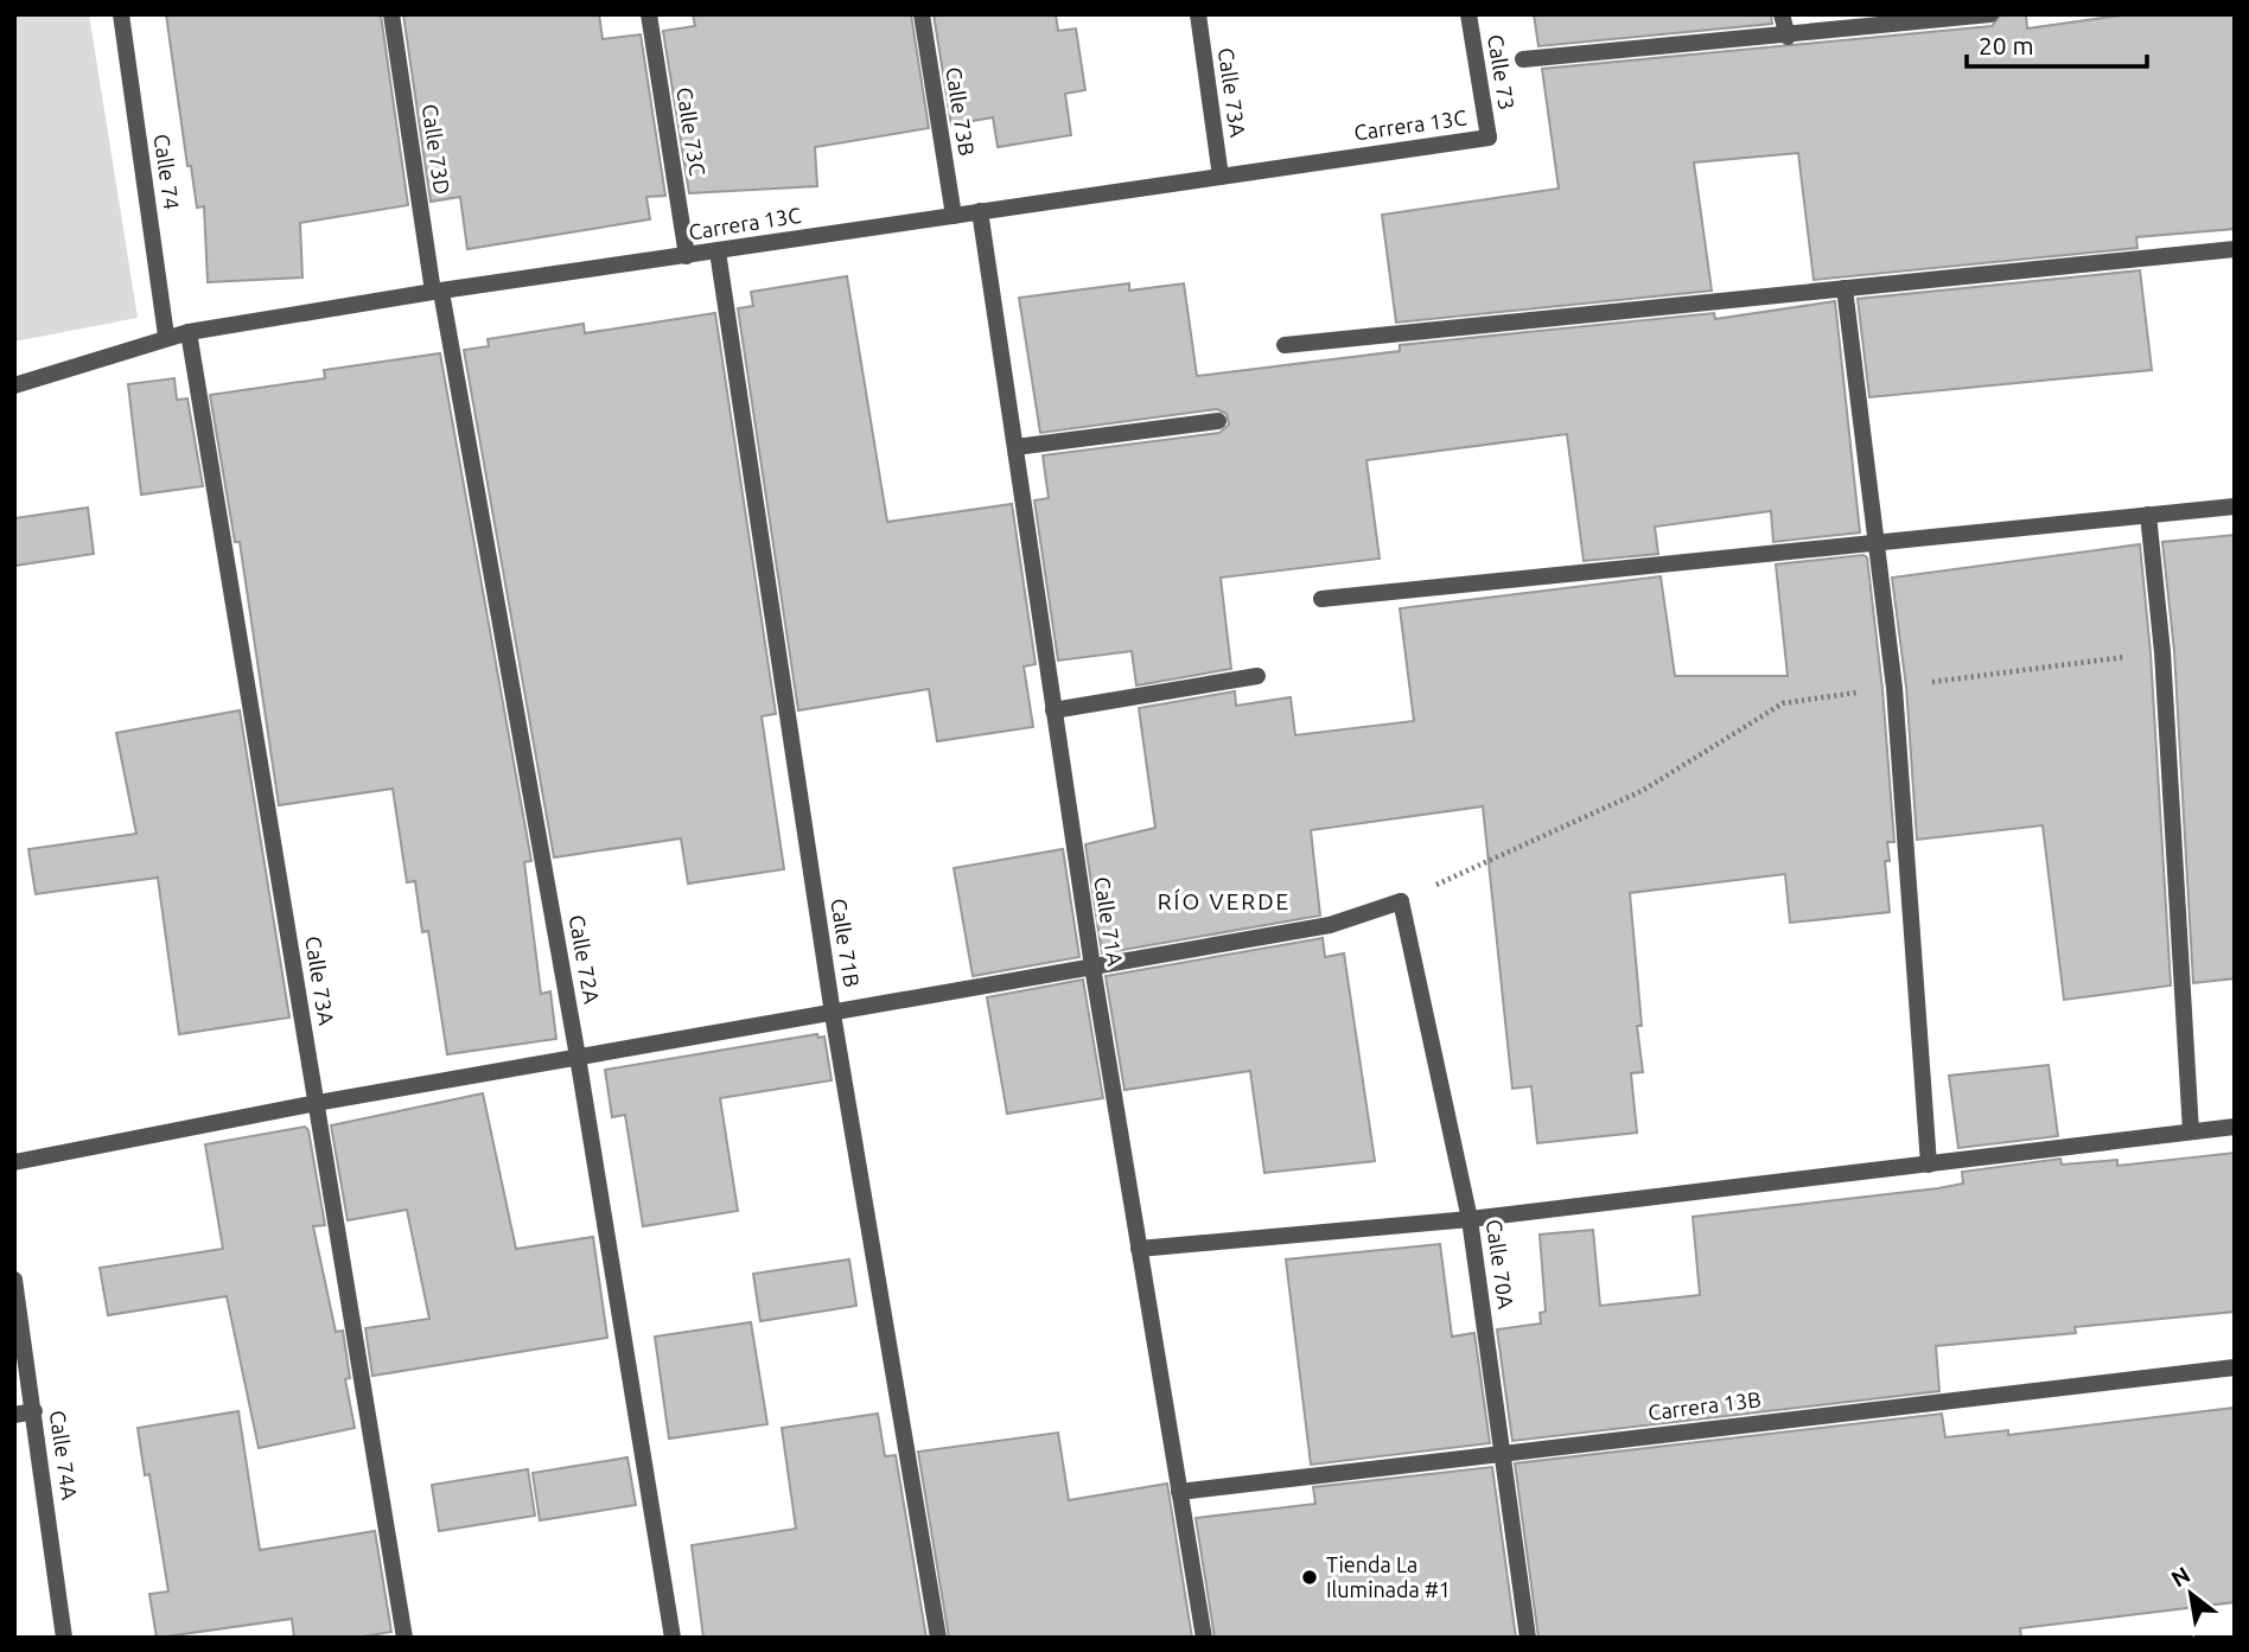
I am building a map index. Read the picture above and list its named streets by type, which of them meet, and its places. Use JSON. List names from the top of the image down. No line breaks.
{"streets":{"street":["Calle 73","Calle 73A","Calle 73B","Carrera 13C","Calle 73C","Calle 73D","Calle 74","Calle 71A","Calle 71B","Calle 72A","Calle 70A","Carrera 13B","Calle 74A"]},"crossings":[["Calle 73","Carrera 13C"],["Calle 73A","Carrera 13C"],["Calle 73B","Carrera 13C"],["Carrera 13C","Calle 73C"],["Carrera 13C","Calle 73D"],["Carrera 13C","Calle 74"],["Carrera 13C","Calle 71A"],["Carrera 13C","Calle 71B"],["Carrera 13C","Calle 72A"],["Calle 73D","Calle 72A"],["Calle 71A","Carrera 13B"],["Calle 70A","Carrera 13B"]],"districts":["RÍO VERDE"],"places":["Tienda La Iluminada #1"],"scale_bar":"20 m","north":"top left"}
